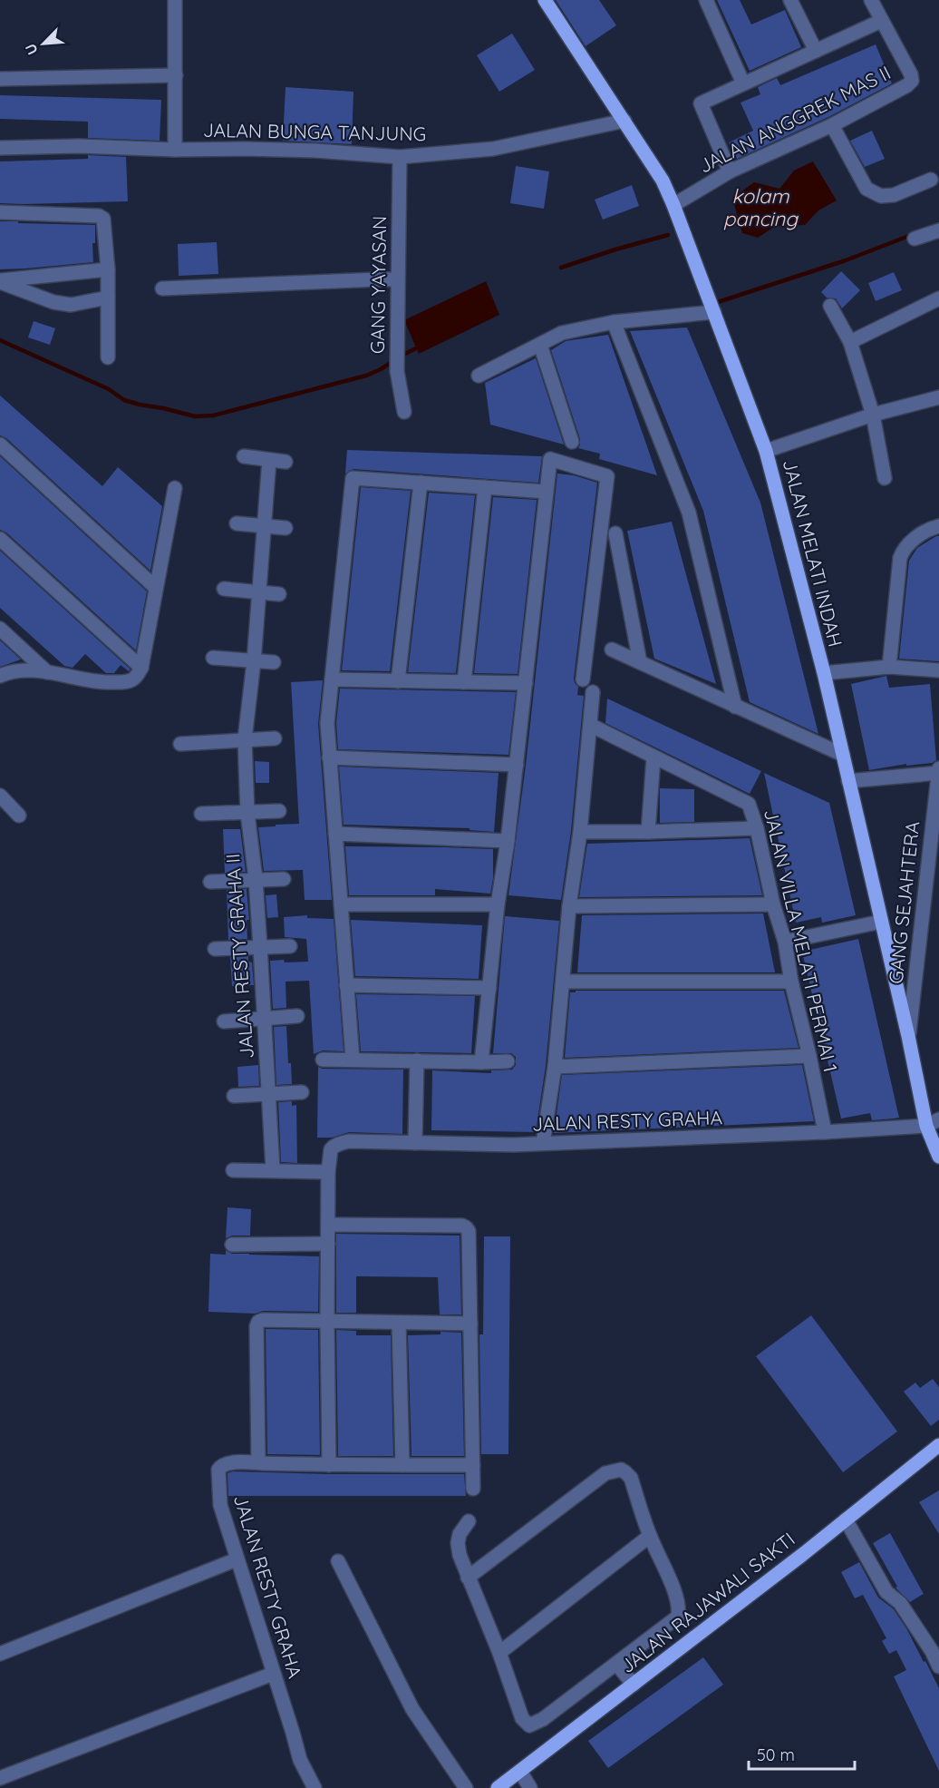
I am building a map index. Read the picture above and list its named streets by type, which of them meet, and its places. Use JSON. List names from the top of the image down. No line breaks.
{"streets":{"main road":["JALAN MELATI INDAH","JALAN RAJAWALI SAKTI"],"street":["JALAN ANGGREK MAS II","JALAN BUNGA TANJUNG","GANG YAYASAN","GANG SEJAHTERA","JALAN VILLA MELATI PERMAI 1","JALAN RESTY GRAHA II","JALAN RESTY GRAHA"]},"crossings":[["JALAN ANGGREK MAS II","JALAN MELATI INDAH"],["JALAN BUNGA TANJUNG","GANG YAYASAN"],["JALAN BUNGA TANJUNG","JALAN MELATI INDAH"],["JALAN MELATI INDAH","GANG SEJAHTERA"],["JALAN MELATI INDAH","JALAN RESTY GRAHA"],["JALAN VILLA MELATI PERMAI 1","JALAN RESTY GRAHA"]],"water":["kolam pancing"],"scale_bar":"50 m","north":"bottom left"}
